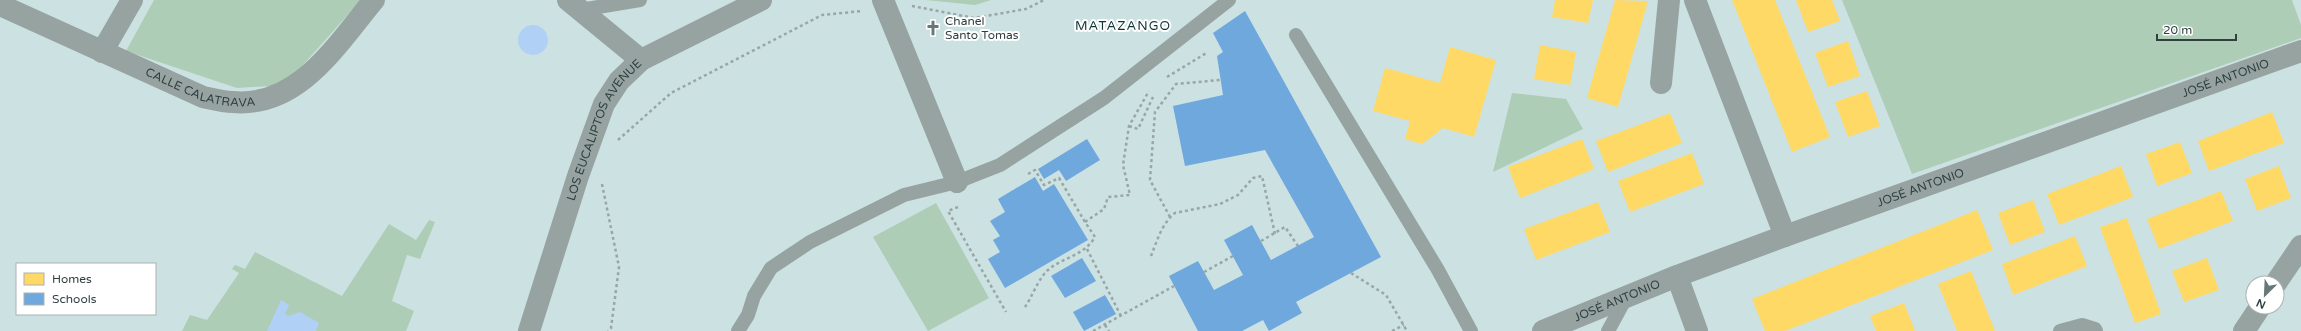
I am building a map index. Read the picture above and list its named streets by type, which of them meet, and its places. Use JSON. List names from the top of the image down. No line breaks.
{"streets":{"street":["JOSÉ ANTONIO","CALLE CALATRAVA","LOS EUCALIPTOS AVENUE"]},"districts":["MATAZANGO"],"places":{"church":["Chanel Santo Tomas"]},"legend":["Homes","Schools"],"scale_bar":"20 m","north":"bottom left"}
